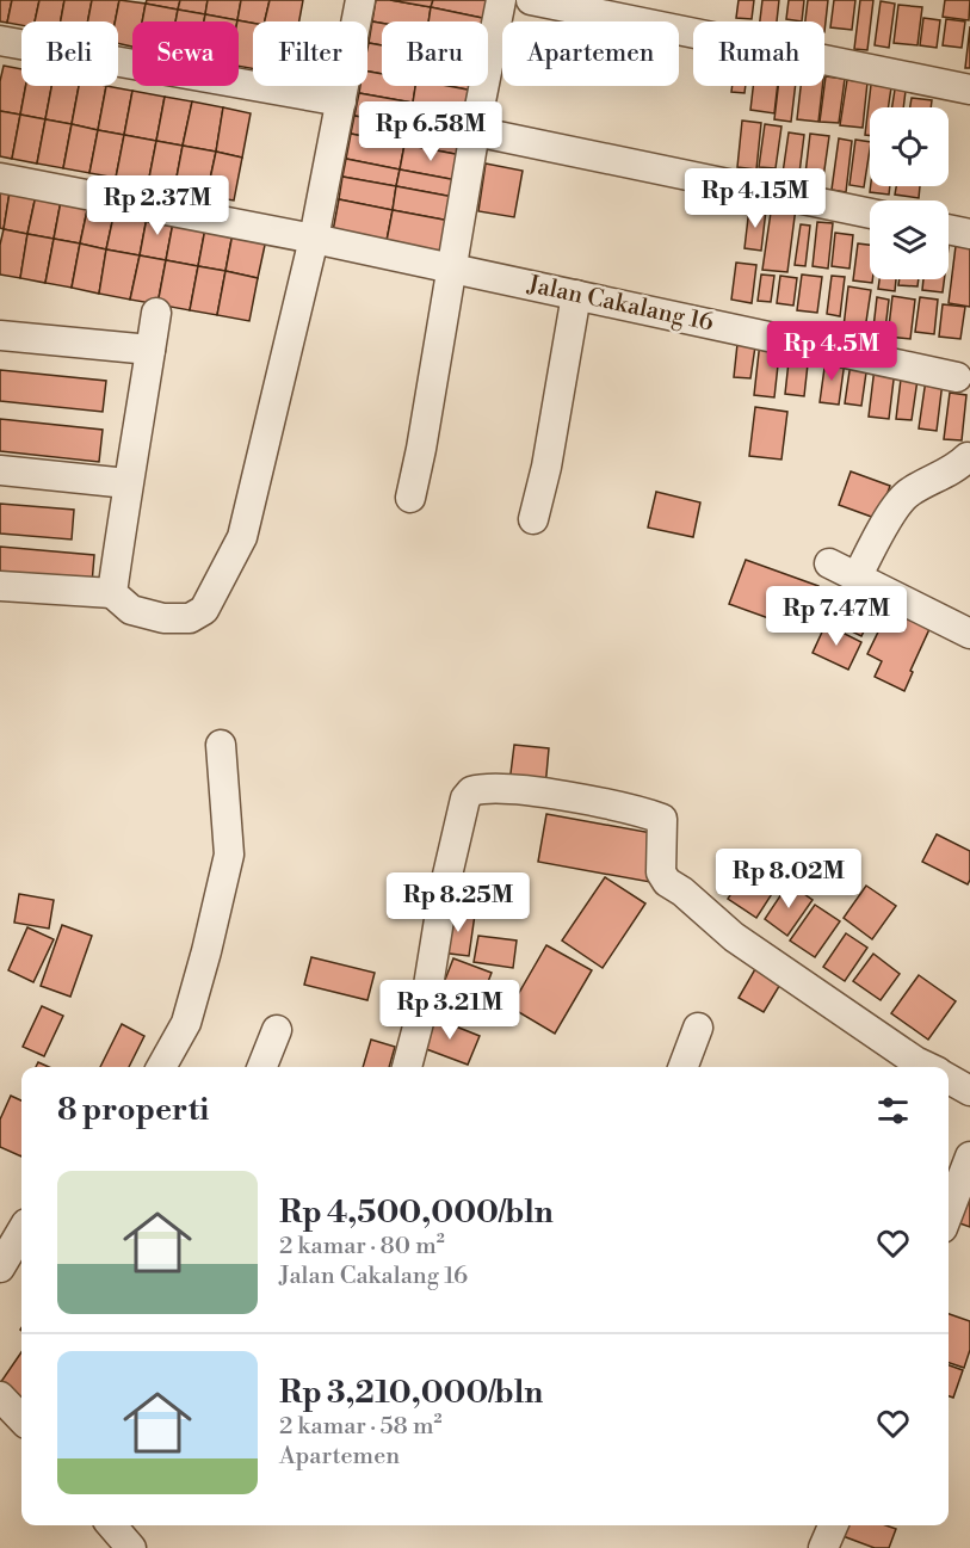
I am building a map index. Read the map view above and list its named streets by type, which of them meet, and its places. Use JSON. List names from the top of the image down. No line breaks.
{"streets":{"street":["Jalan Cakalang 16"]},"page":{"chip":["Beli","Sewa","Filter","Baru","Apartemen","Rumah"],"price":["Rp 6.58M","Rp 4.15M","Rp 2.37M","Rp 4.5M","Rp 7.47M","Rp 8.02M","Rp 8.25M","Rp 3.21M"],"heading":"8 properti","list":[{"name":"Rp 4,500,000/bln","note":"2 kamar · 80 m² · Jalan Cakalang 16"},{"name":"Rp 3,210,000/bln","note":"2 kamar · 58 m² · Apartemen"}]}}
